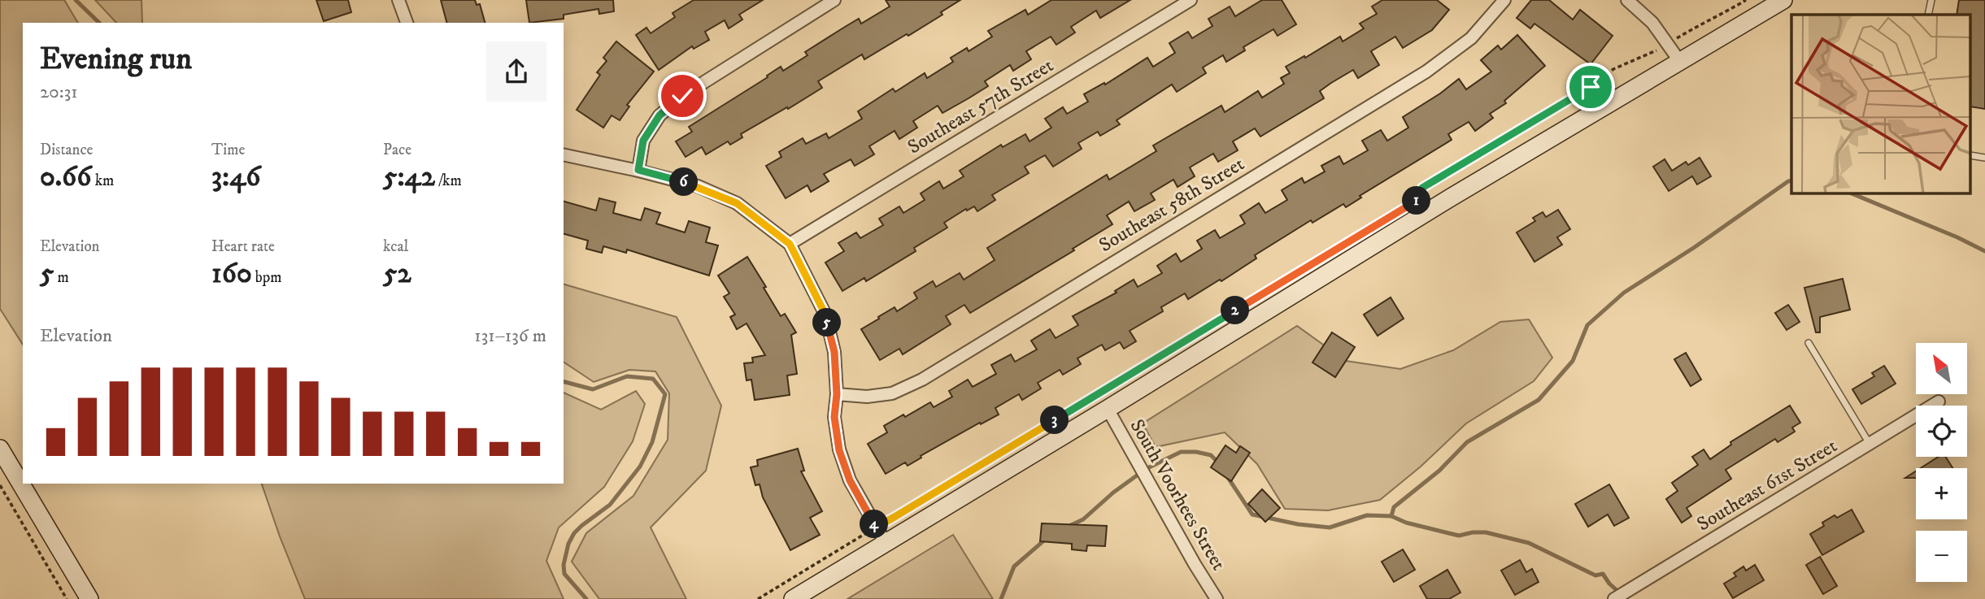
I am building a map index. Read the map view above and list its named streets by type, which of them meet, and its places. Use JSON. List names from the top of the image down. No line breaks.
{"streets":{"street":["Southeast 57th Street","Southeast 58th Street","Southeast 61st Street","South Voorhees Street"]},"north":"top left","page":{"heading":["Evening run","20:31"],"stats":[["Distance","0.66 km"],["Time","3:46"],["Pace","5:42 /km"],["Elevation","5 m"],["Heart rate","160 bpm"],["kcal","52"]],"pins":["6","1","2","5","3","4"],"chart":["Elevation","131–136 m"],"map_buttons":["+","−"]}}
